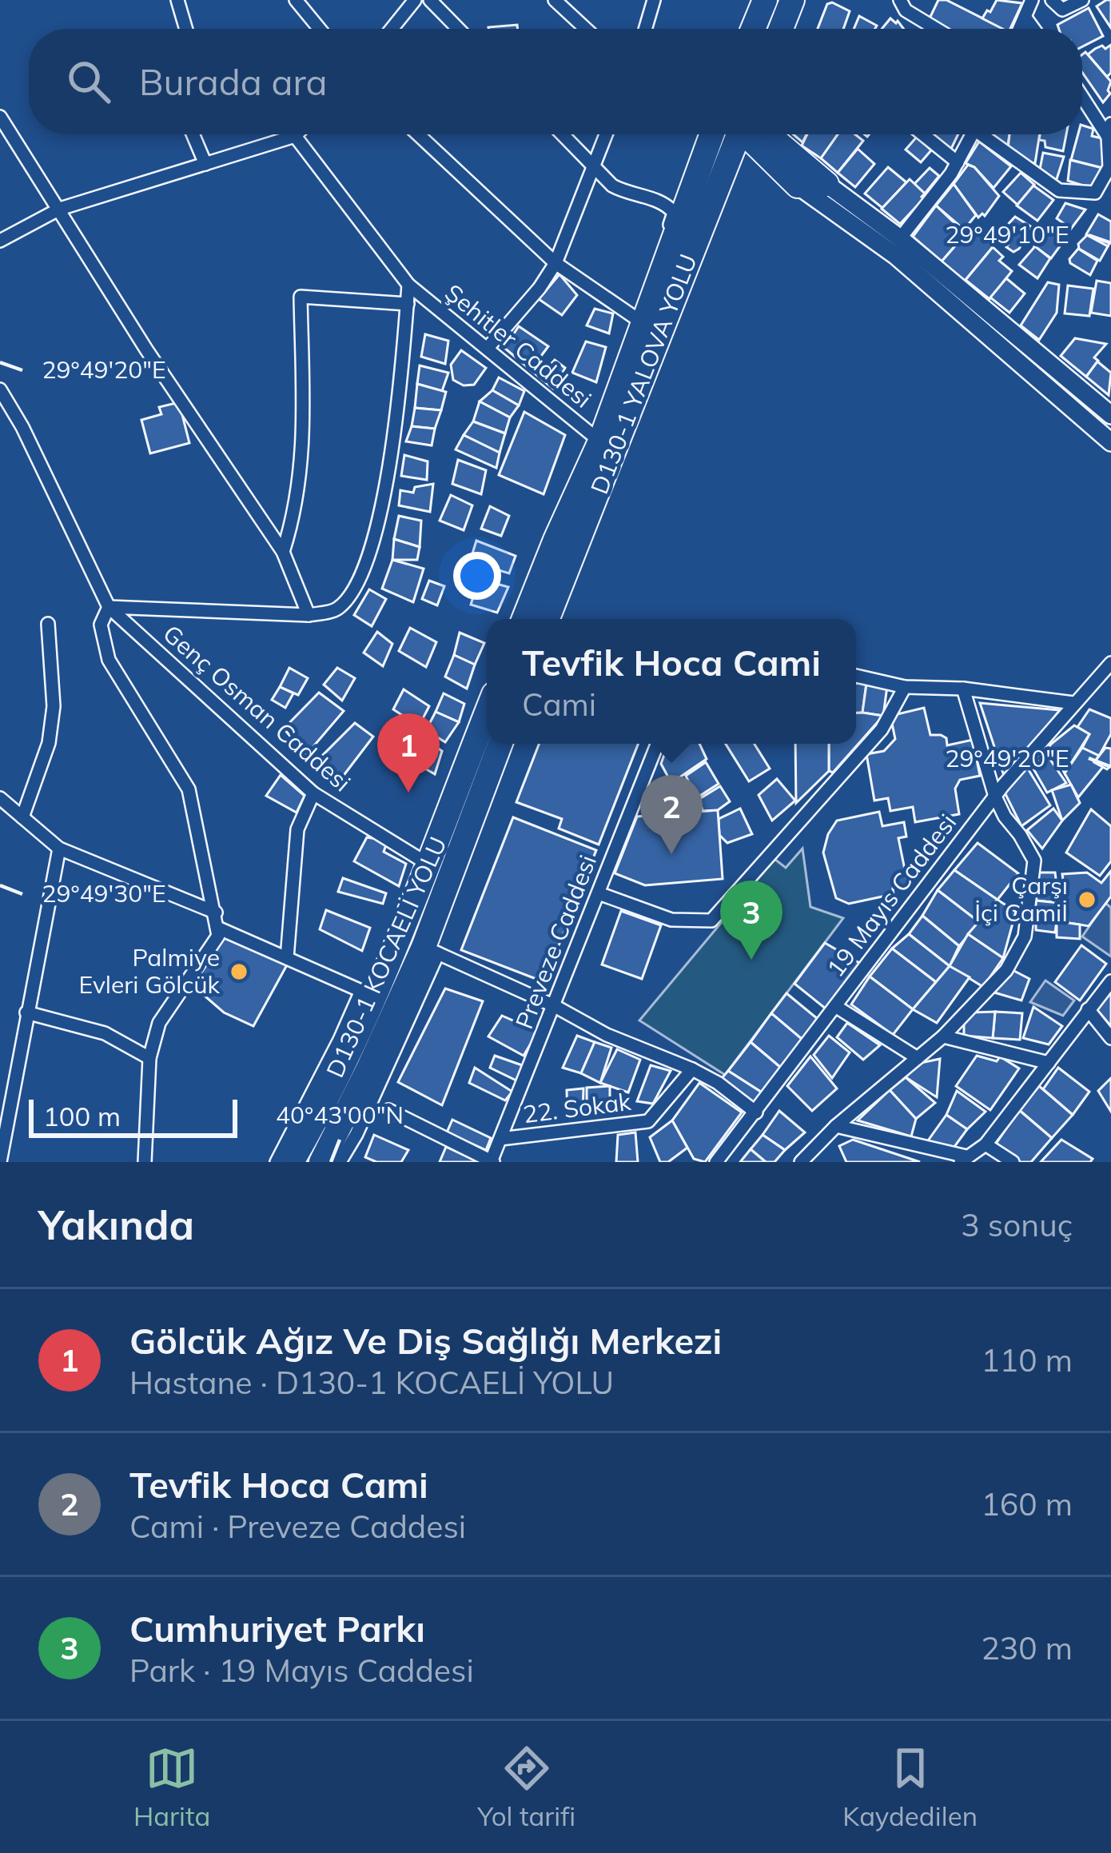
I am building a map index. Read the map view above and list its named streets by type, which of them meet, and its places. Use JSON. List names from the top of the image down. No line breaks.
{"streets":{"highway":["D130-1 YALOVA YOLU","D130-1 KOCAELİ YOLU"],"street":["Şehitler Caddesi","Genç Osman Caddesi","19 Mayıs Caddesi","Preveze Caddesi","22. Sokak"]},"crossings":[["Genç Osman Caddesi","D130-1 KOCAELİ YOLU"],["Preveze Caddesi","22. Sokak"]],"places":["Çarşı İçi Camiİ","Palmiye Evleri Gölcük"],"scale_bar":"100 m","page":{"search":"Burada ara","popup":["Tevfik Hoca Cami","Cami"],"pins":["1","2","3"],"scale":"100 m","heading":["Yakında","3 sonuç"],"list":[{"mark":"1","name":"Gölcük Ağız Ve Diş Sağlığı Merkezi","note":"Hastane · D130-1 KOCAELİ YOLU","value":"110 m"},{"mark":"2","name":"Tevfik Hoca Cami","note":"Cami · Preveze Caddesi","value":"160 m"},{"mark":"3","name":"Cumhuriyet Parkı","note":"Park · 19 Mayıs Caddesi","value":"230 m"}],"nav":["Harita","Yol tarifi","Kaydedilen"]},"coordinates":["29°49'10\"E","29°49'20\"E","29°49'30\"E","40°43'00\"N"]}
